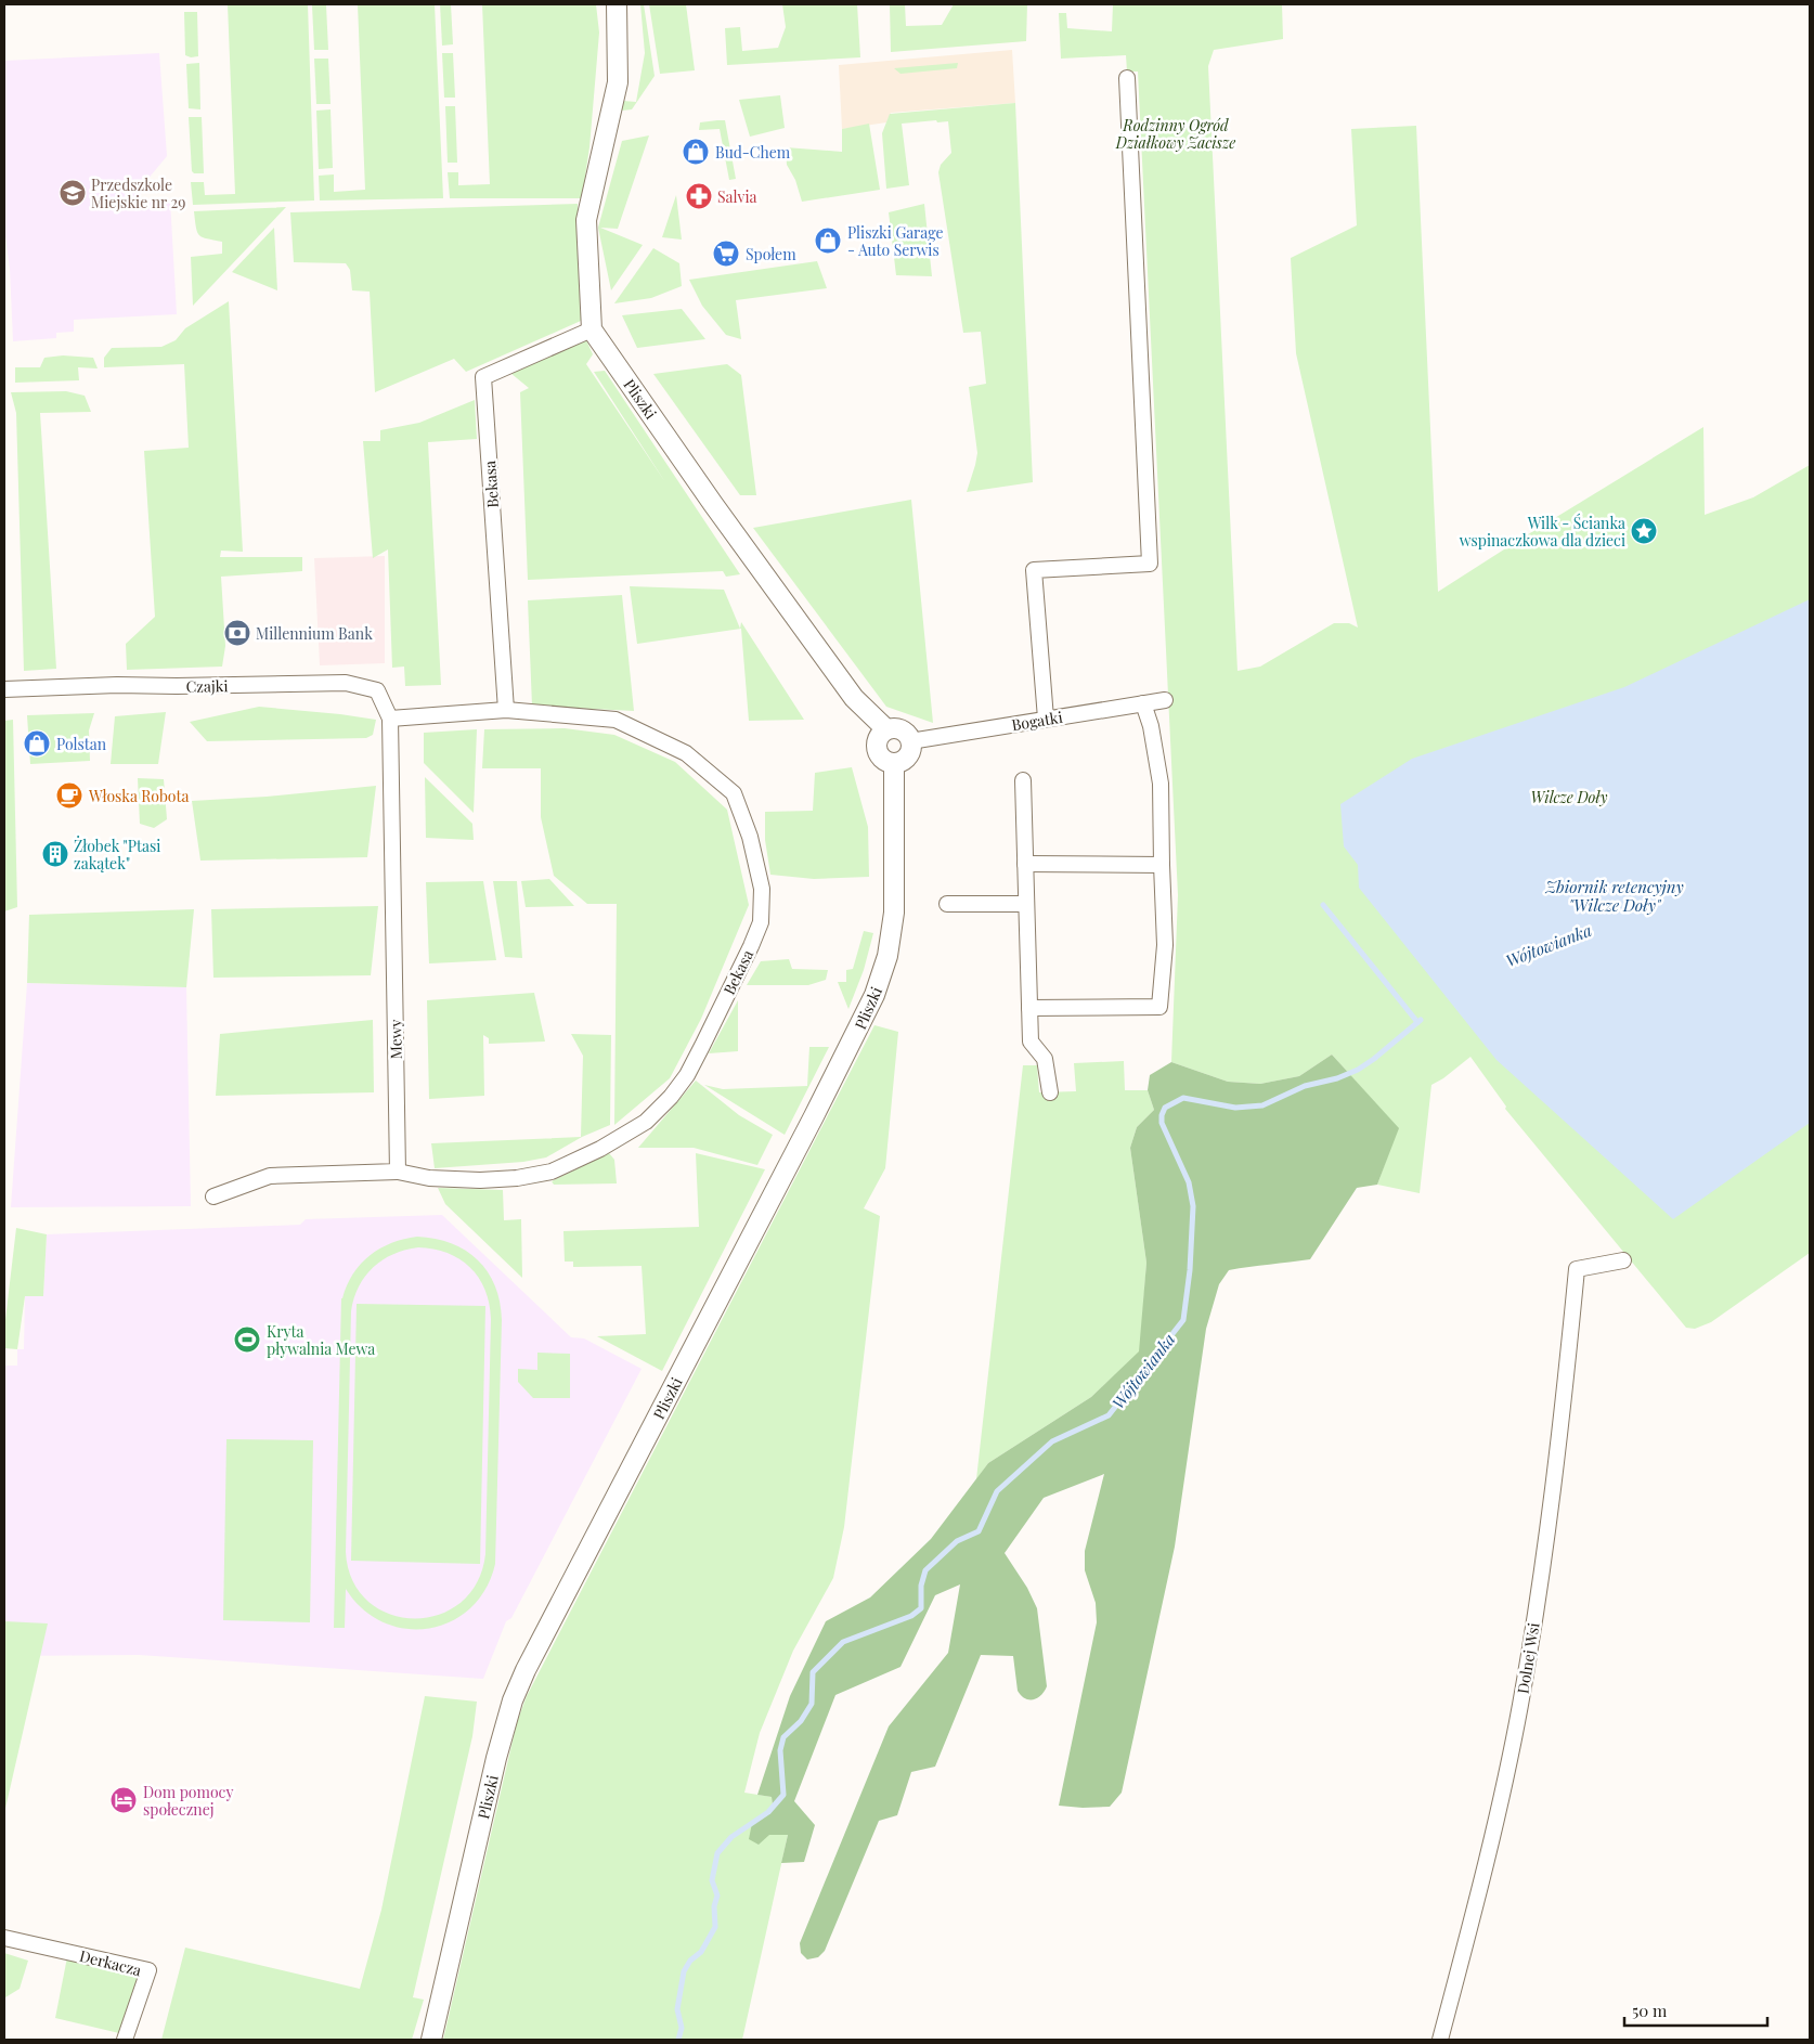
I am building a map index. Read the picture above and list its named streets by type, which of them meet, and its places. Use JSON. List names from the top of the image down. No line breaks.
{"streets":{"street":["Pliszki","Bekasa","Czajki","Bogatki","Mewy","Dolnej Wsi","Derkacza"]},"crossings":[["Pliszki","Bekasa"],["Pliszki","Bogatki"],["Bekasa","Czajki"],["Bekasa","Mewy"],["Czajki","Mewy"]],"water":["Zbiornik retencyjny \"Wilcze Doły\"","Wójtowianka"],"parks":["Rodzinny Ogród Działkowy Zacisze","Wilcze Doły"],"places":{"shop":["Bud-Chem","Pliszki Garage - Auto Serwis","Polstan"],"school or university":["Przedszkole Miejskie nr 29"],"pharmacy":["Salvia"],"supermarket":["Społem"],"place":["Wilk - Ścianka wspinaczkowa dla dzieci"],"bank":["Millennium Bank"],"cafe":["Włoska Robota"],"building":["Żłobek \"Ptasi zakątek\""],"sports":["Kryta pływalnia Mewa"],"hotel":["Dom pomocy społecznej"]},"scale_bar":"50 m"}
